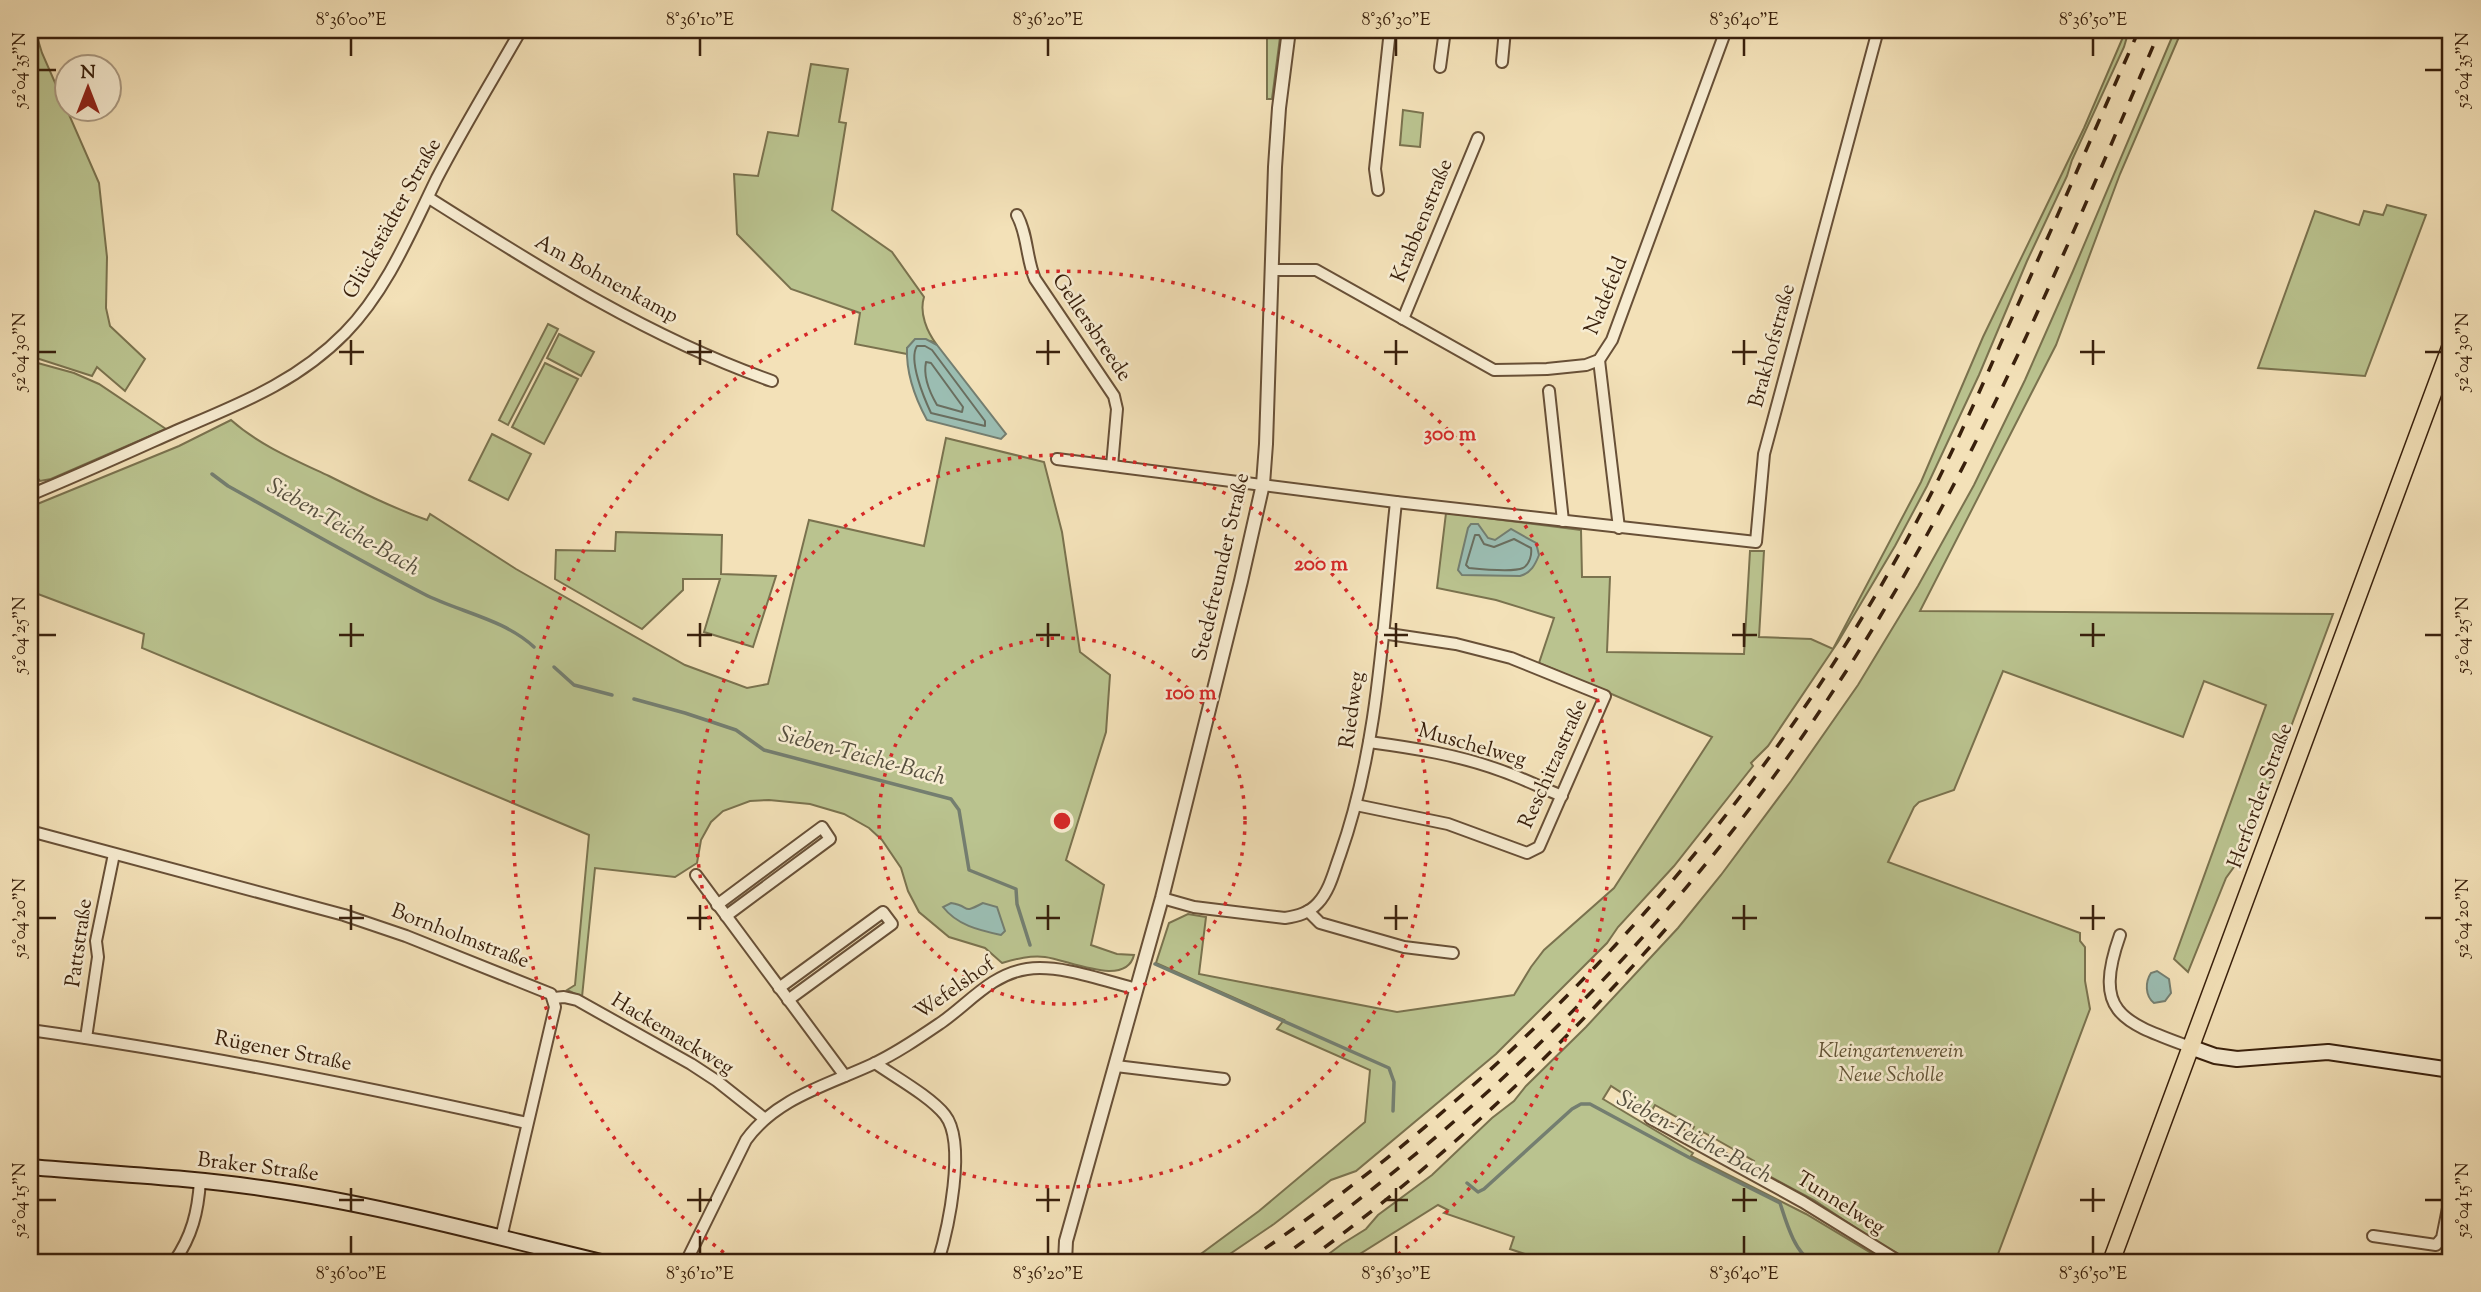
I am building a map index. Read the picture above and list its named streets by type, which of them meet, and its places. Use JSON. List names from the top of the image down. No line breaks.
{"streets":{"main road":["Herforder Straße","Braker Straße"],"street":["Glückstädter Straße","Krabbenstraße","Am Bohnenkamp","Nadefeld","Gellersbreede","Brakhofstraße","Stedefreunder Straße","Riedweg","Muschelweg","Reschitzastraße","Bornholmstraße","Pattstraße","Wefelshof","Hackemackweg","Rügener Straße","Tunnelweg"]},"crossings":[["Glückstädter Straße","Am Bohnenkamp"],["Krabbenstraße","Nadefeld"],["Nadefeld","Stedefreunder Straße"],["Brakhofstraße","Stedefreunder Straße"],["Brakhofstraße","Riedweg"],["Stedefreunder Straße","Wefelshof"],["Riedweg","Muschelweg"],["Riedweg","Reschitzastraße"],["Muschelweg","Reschitzastraße"],["Bornholmstraße","Pattstraße"],["Bornholmstraße","Hackemackweg"],["Pattstraße","Rügener Straße"],["Wefelshof","Hackemackweg"]],"water":["Sieben-Teiche-Bach"],"parks":["Kleingartenverein Neue Scholle"],"north":"top","coordinates":["8°36'00\"E","8°36'10\"E","8°36'20\"E","8°36'30\"E","8°36'40\"E","8°36'50\"E","52°04'35\"N","52°04'30\"N","52°04'25\"N","52°04'20\"N","52°04'15\"N"],"rings":["300 m","200 m","100 m"]}
